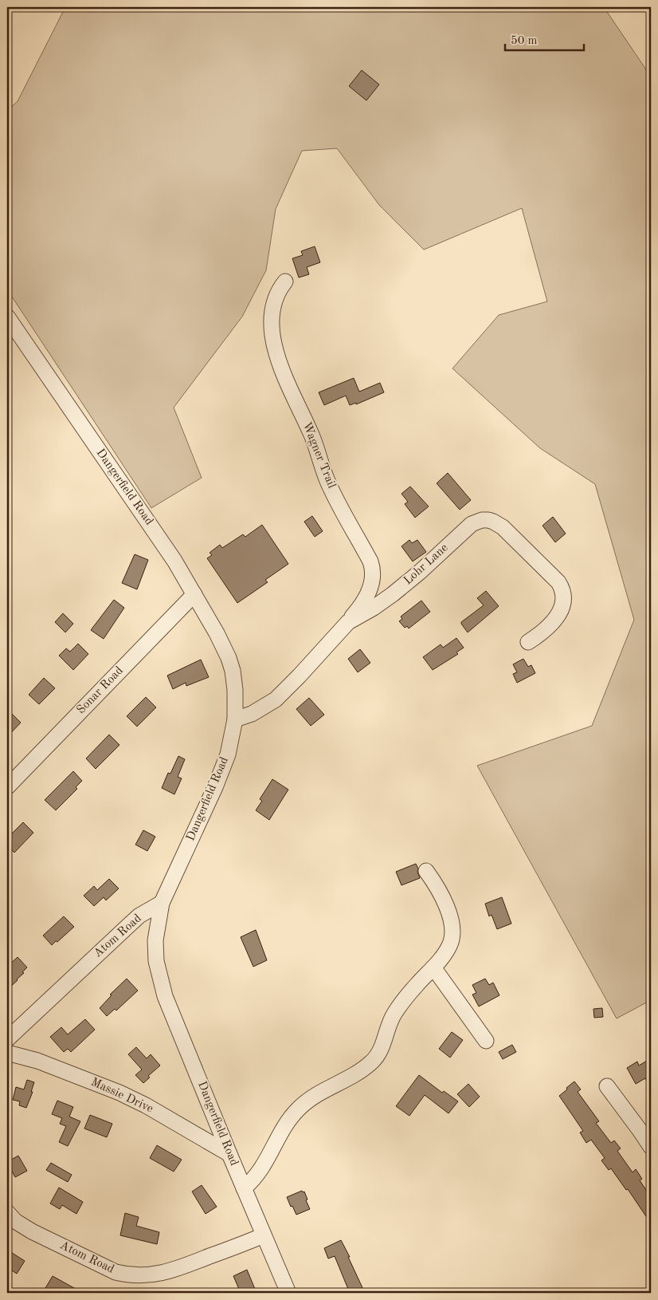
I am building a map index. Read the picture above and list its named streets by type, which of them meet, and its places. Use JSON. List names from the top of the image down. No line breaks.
{"streets":{"street":["Wagner Trail","Dangerfield Road","Lohr Lane","Sonar Road","Atom Road","Massie Drive"]},"crossings":[["Wagner Trail","Lohr Lane"],["Dangerfield Road","Lohr Lane"],["Dangerfield Road","Sonar Road"],["Dangerfield Road","Atom Road"],["Dangerfield Road","Massie Drive"]],"scale_bar":"50 m"}
